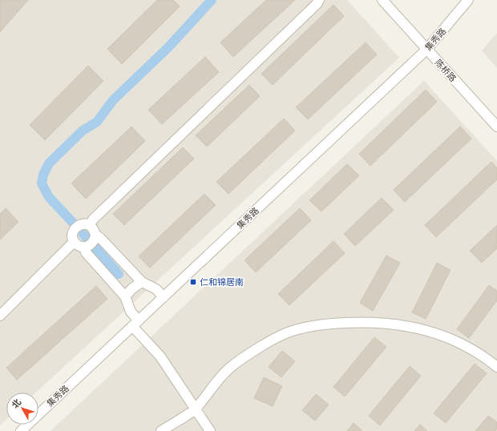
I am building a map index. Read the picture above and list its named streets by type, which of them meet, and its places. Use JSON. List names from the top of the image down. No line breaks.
{"streets":{"street":["集秀路","陈桥路"]},"crossings":[["集秀路","陈桥路"]],"places":{"transit":["仁和锦居南"]},"north":"top left"}
